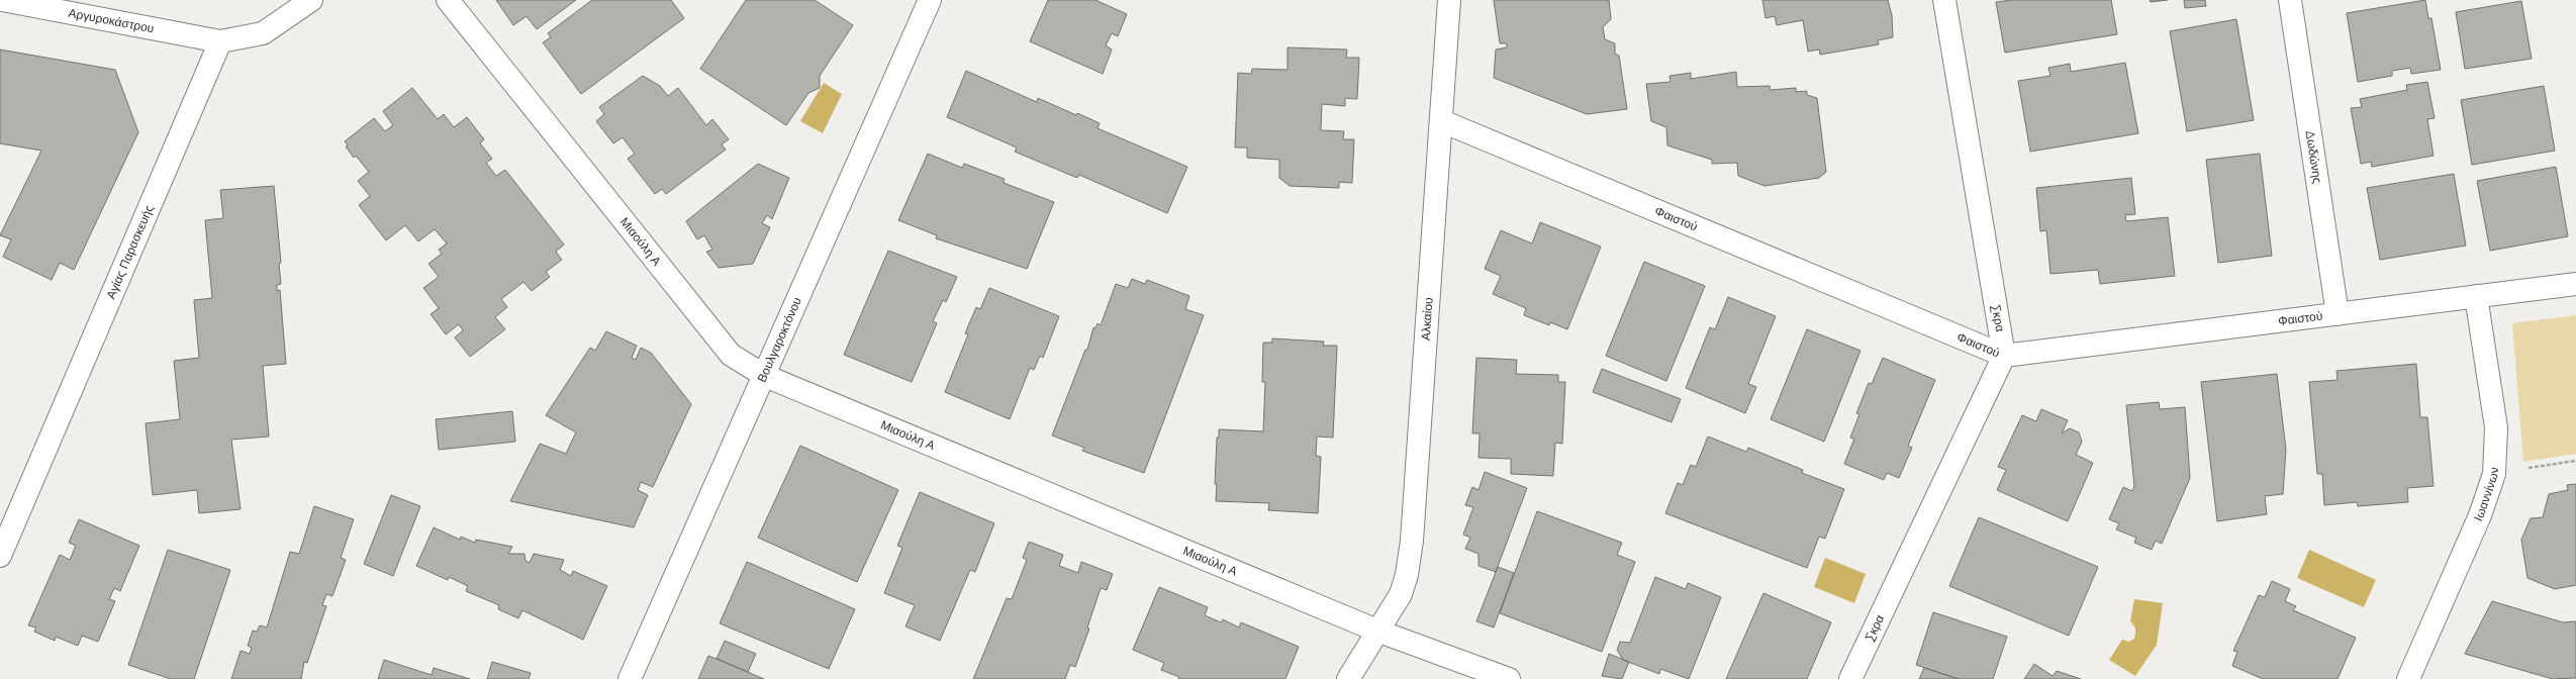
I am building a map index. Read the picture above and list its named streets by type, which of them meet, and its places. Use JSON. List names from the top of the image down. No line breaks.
{"streets":{"street":["Αργυροκάστρου","Δωδώνης","Φαιστού","Μιαούλη Α","Αγίας Παρασκευής","Σκρα","Αλκαίου","Βουλγαροκτόνου","Ιωαννίνων"]},"crossings":[["Αργυροκάστρου","Αγίας Παρασκευής"],["Δωδώνης","Φαιστού"],["Φαιστού","Σκρα"],["Φαιστού","Αλκαίου"],["Φαιστού","Ιωαννίνων"],["Μιαούλη Α","Αλκαίου"],["Μιαούλη Α","Βουλγαροκτόνου"]]}
